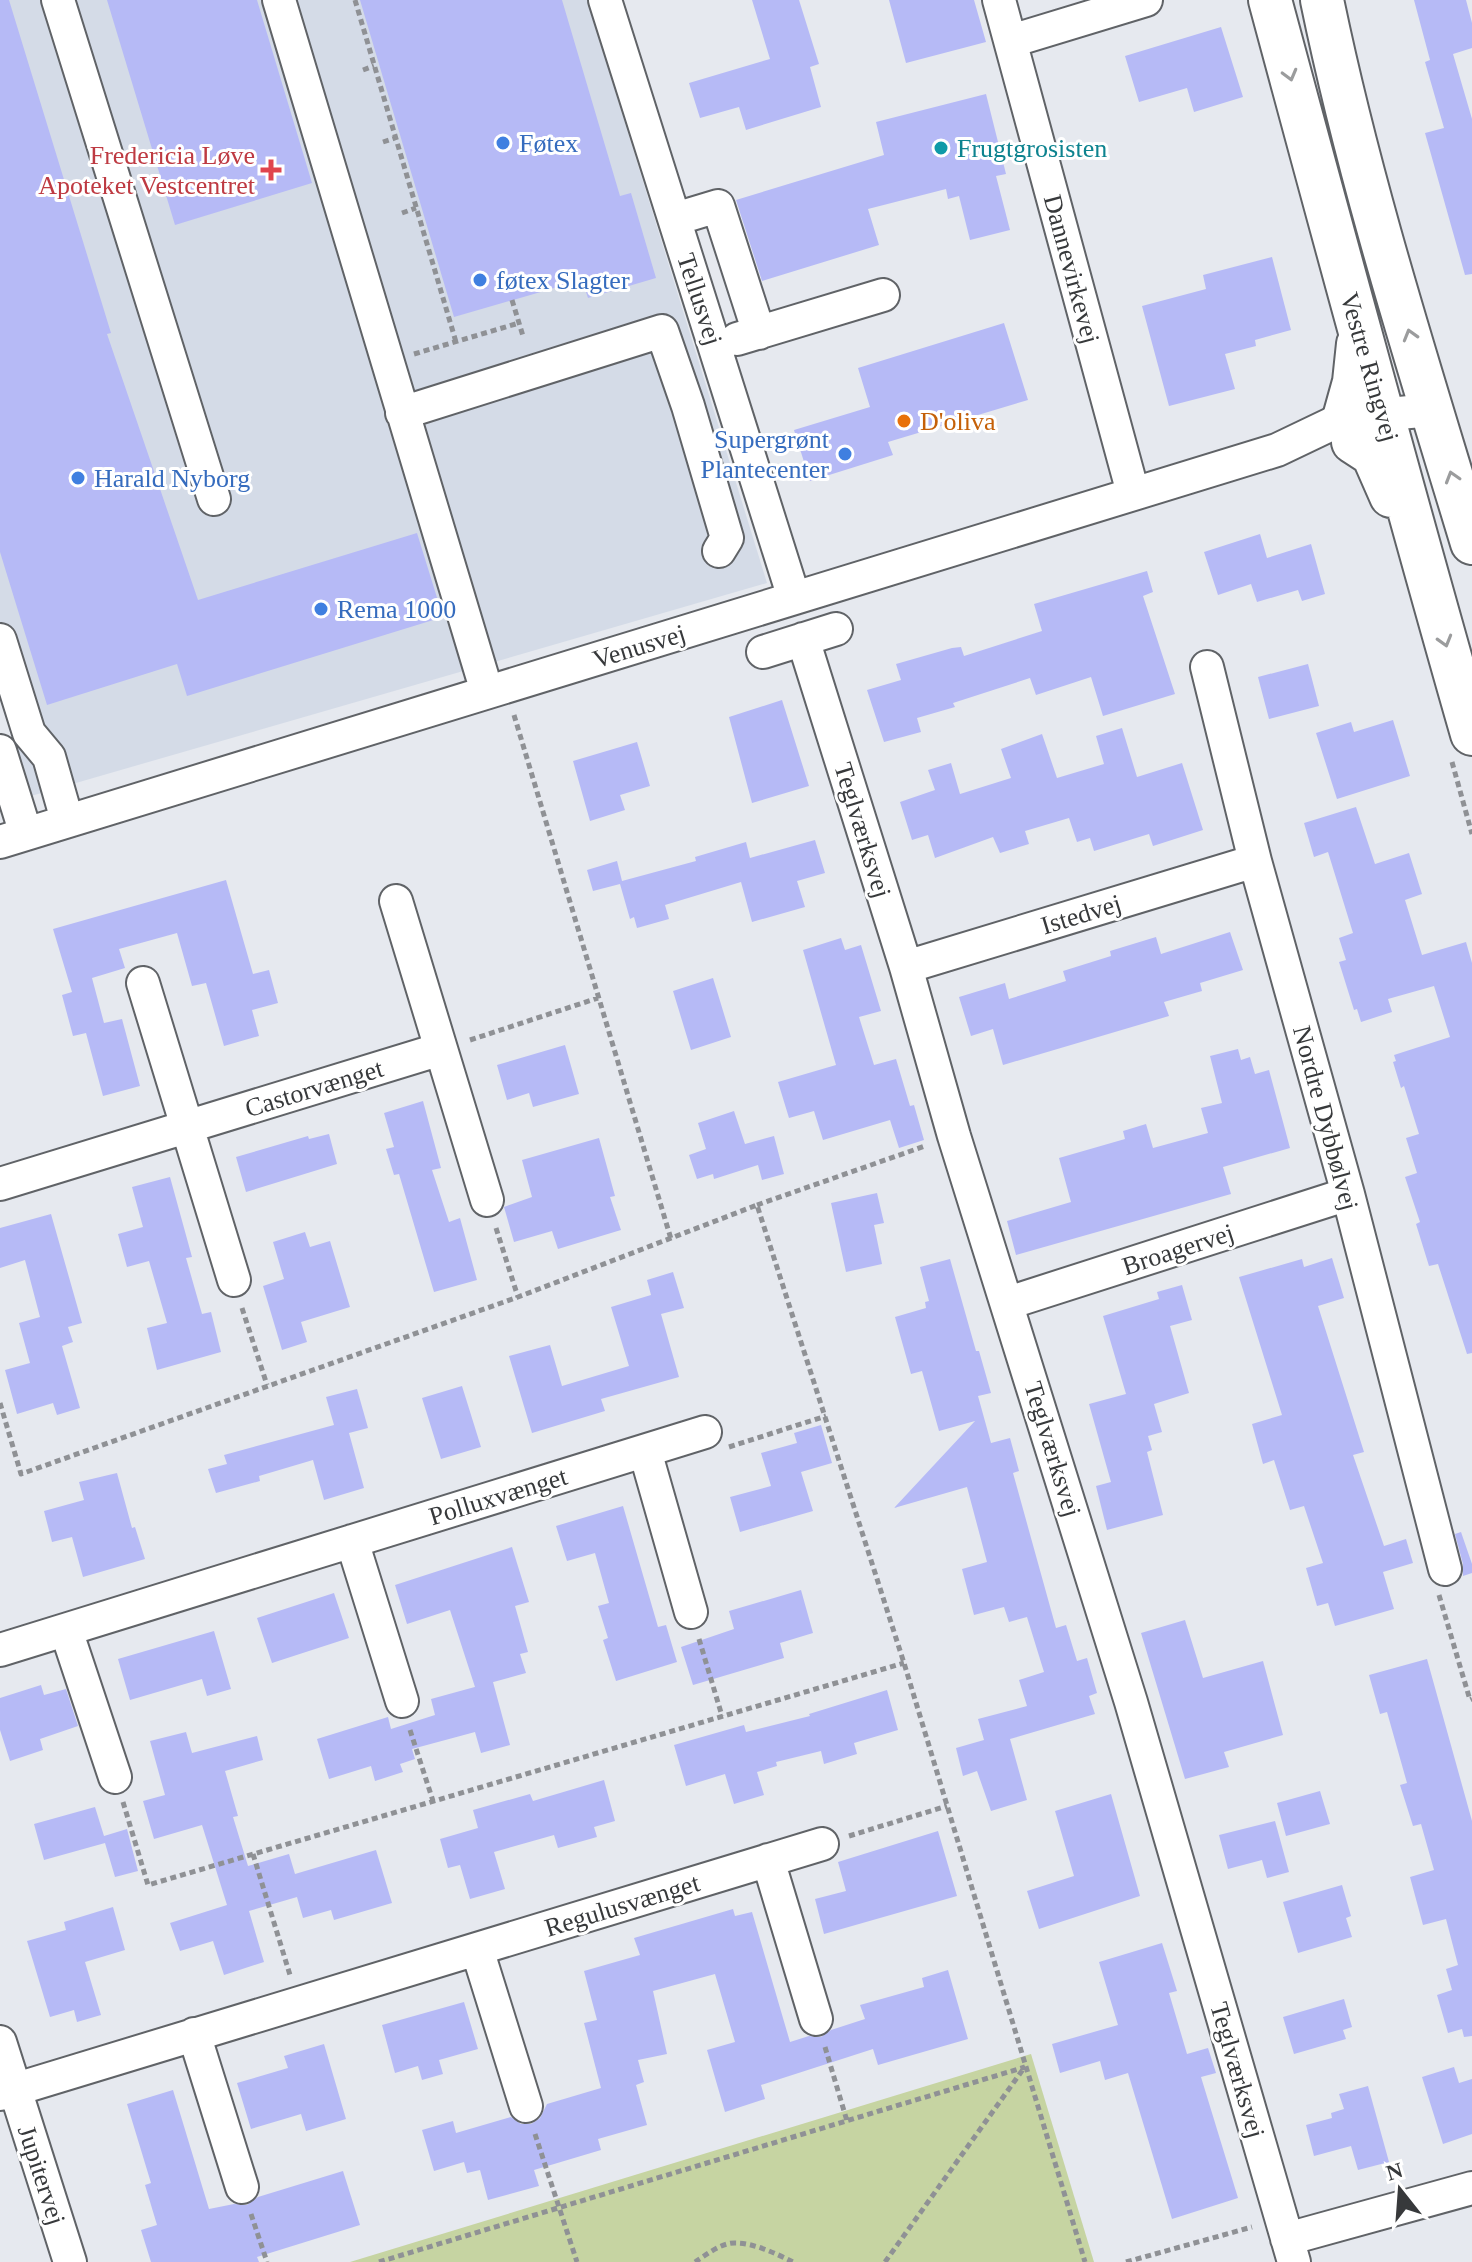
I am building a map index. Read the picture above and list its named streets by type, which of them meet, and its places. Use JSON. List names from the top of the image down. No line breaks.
{"streets":{"main road":["Vestre Ringvej"],"street":["Dannevirkevej","Tellusvej","Venusvej","Teglværksvej","Istedvej","Castorvænget","Nordre Dybbølvej","Broagervej","Polluxvænget","Regulusvænget","Jupitervej"]},"crossings":[["Dannevirkevej","Venusvej"],["Tellusvej","Venusvej"],["Vestre Ringvej","Venusvej"],["Teglværksvej","Istedvej"],["Teglværksvej","Broagervej"],["Istedvej","Nordre Dybbølvej"],["Nordre Dybbølvej","Broagervej"],["Regulusvænget","Jupitervej"]],"places":{"other":["Føtex","Frugtgrosisten","føtex Slagter","D'oliva","Supergrønt Plantecenter","Harald Nyborg","Rema 1000"],"health":["Fredericia Løve Apoteket Vestcentret"]},"north":"top"}
